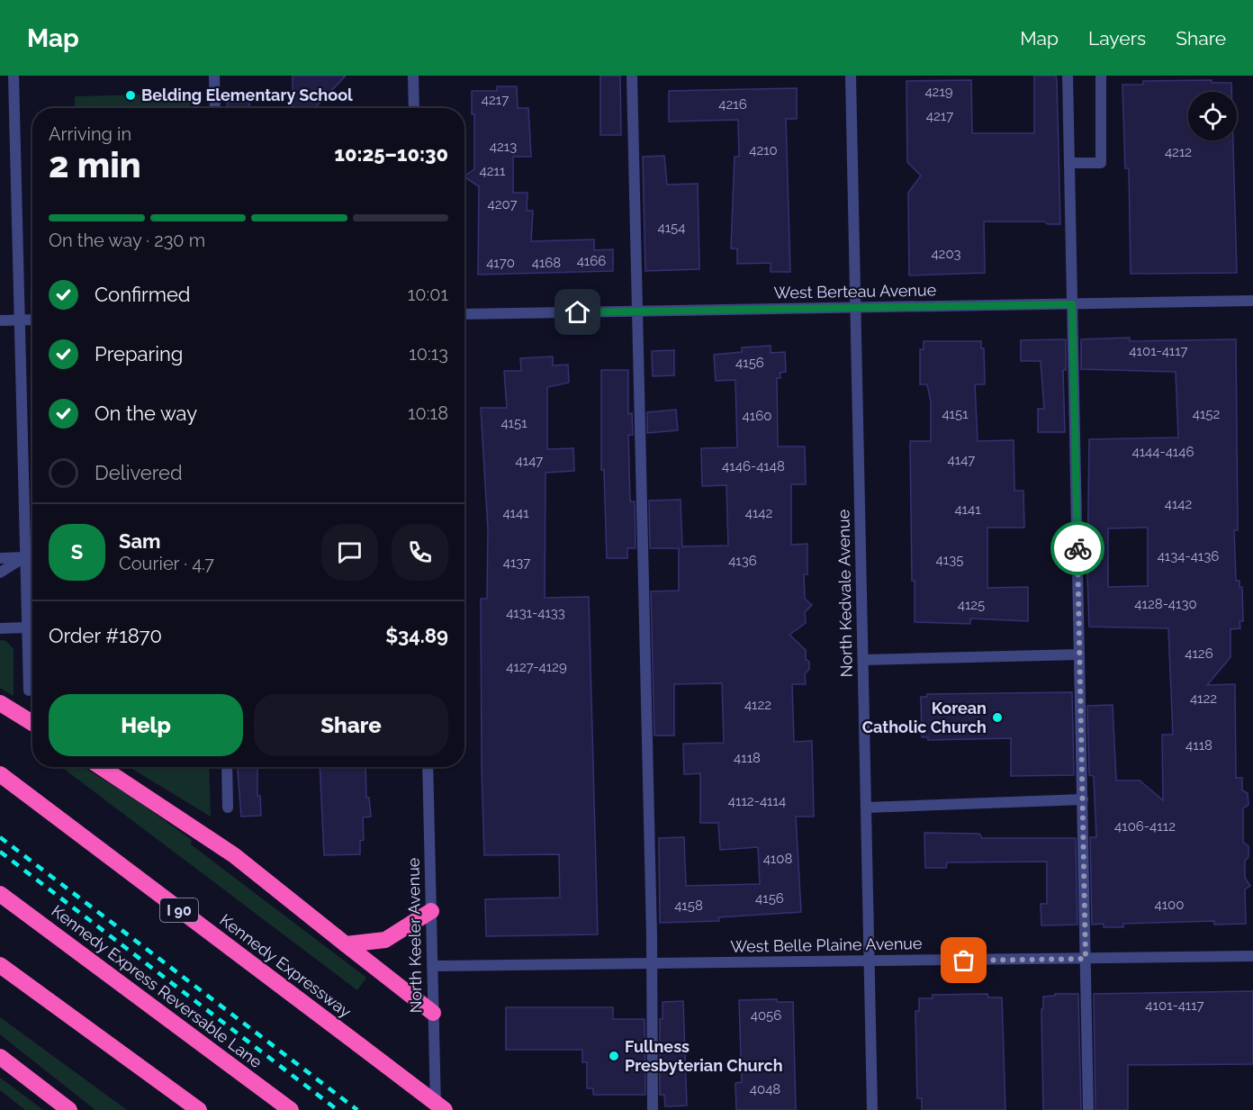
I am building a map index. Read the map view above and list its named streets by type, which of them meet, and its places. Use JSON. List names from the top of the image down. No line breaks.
{"streets":{"highway":["I 90","Kennedy Expressway","Kennedy Express Reversable Lane"],"street":["West Berteau Avenue","North Kedvale Avenue","North Keeler Avenue","West Belle Plaine Avenue"]},"crossings":[["West Berteau Avenue","North Kedvale Avenue"],["North Kedvale Avenue","West Belle Plaine Avenue"],["North Keeler Avenue","West Belle Plaine Avenue"]],"places":["Belding Elementary School","Korean Catholic Church","Fullness Presbyterian Church"],"house_numbers":["4219","4217","4216","4217","4213","4210","4212","4211","4207","4154","4203","4166","4170","4168","4101-4117","4156","4151","4152","4160","4151","4144-4146","4147","4147","4146-4148","4142","4141","4141","4142","4134-4136","4135","4136","4137","4128-4130","4125","4131-4133","4126","4127-4129","4122","4122","4118","4118","4112-4114","4106-4112","4108","4156","4100","4158","4101-4117","4056","4048"],"page":{"header":"Map","nav":["Map","Layers","Share"],"heading":["2 min","Arriving in","10:25–10:30"],"panel":["Sam","Courier · 4.7","Order #1870","$34.89"],"bar":"On the way · 230 m","list":[["Confirmed","10:01"],["Preparing","10:13"],["On the way","10:18"],"Delivered"],"round":"S","buttons":["Help","Share"]}}
